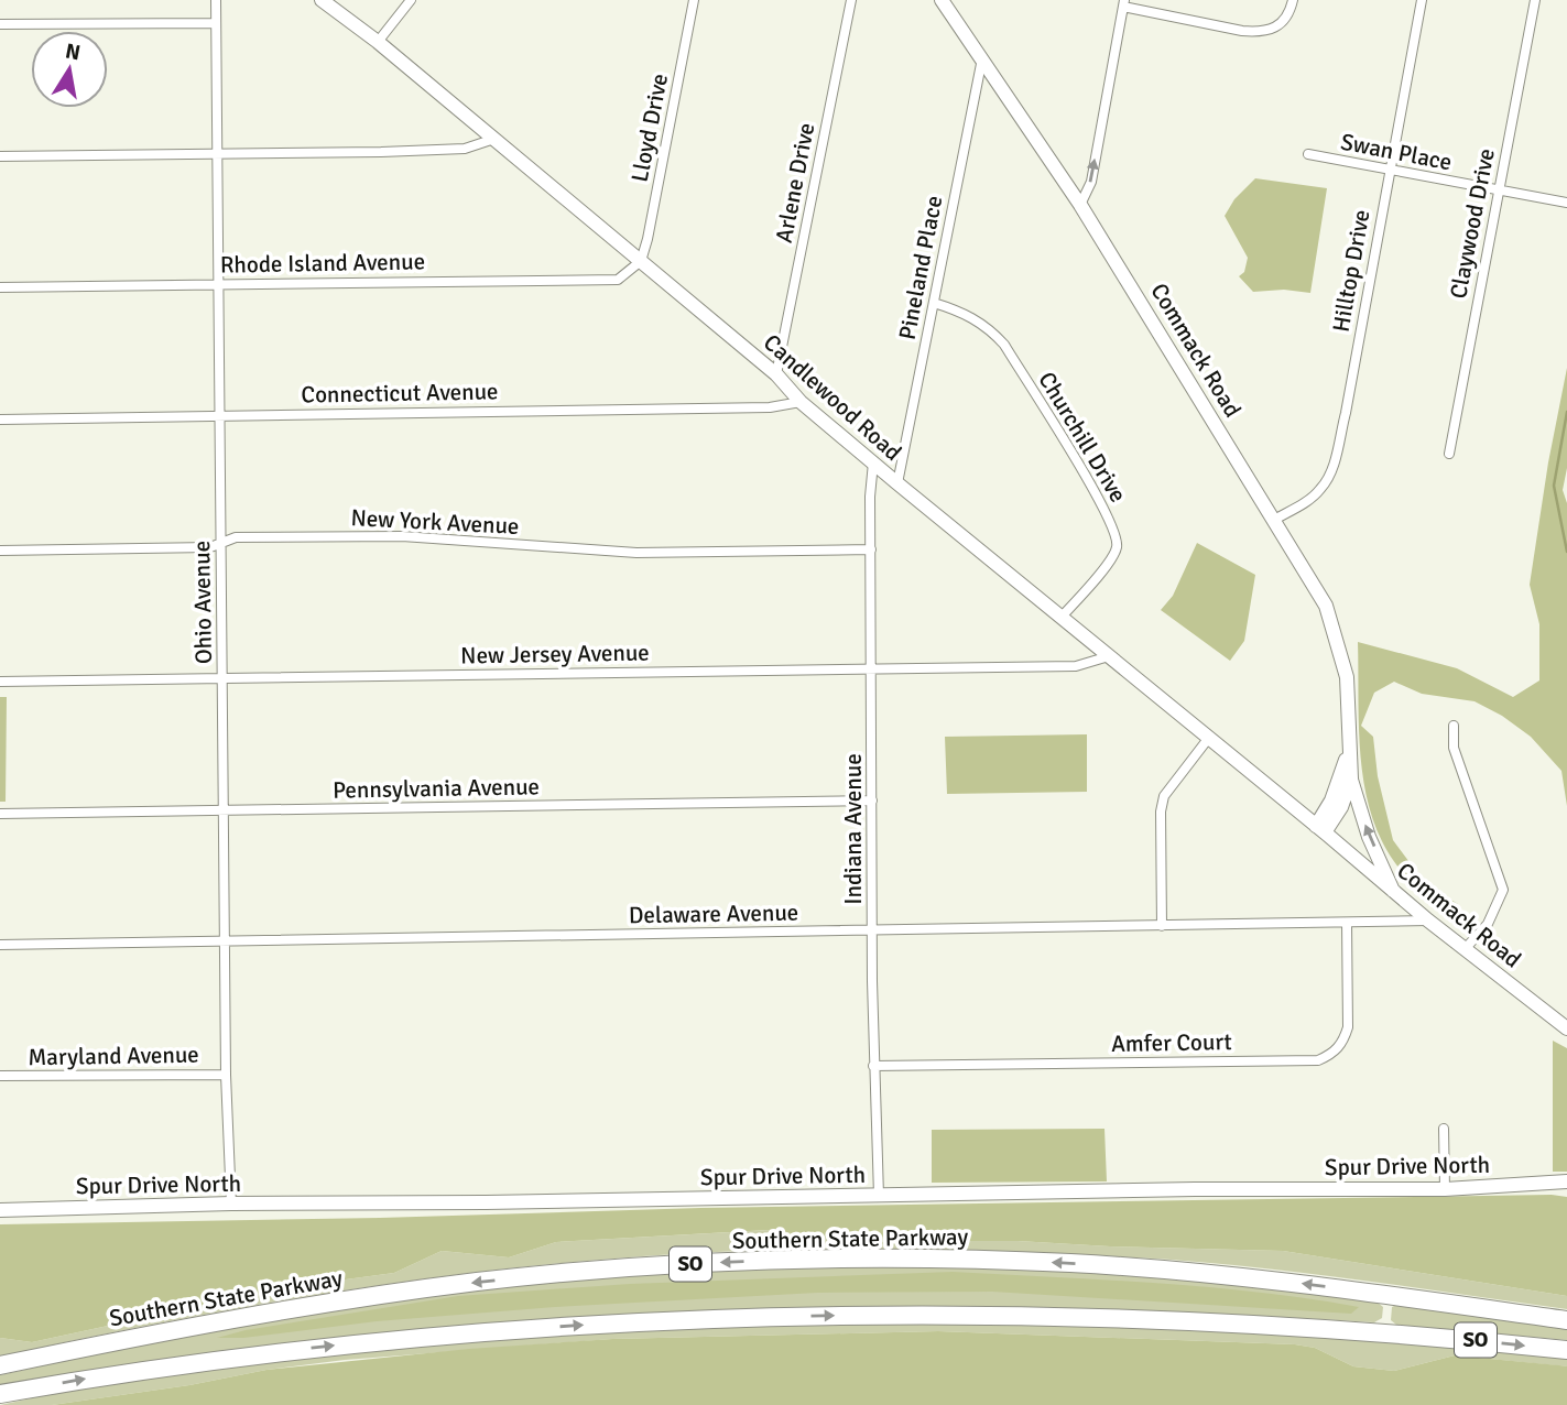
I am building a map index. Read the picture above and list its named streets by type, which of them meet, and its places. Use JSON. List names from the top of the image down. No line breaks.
{"streets":{"highway":["Southern State Parkway","SO"],"street":["Lloyd Drive","Swan Place","Arlene Drive","Claywood Drive","Rhode Island Avenue","Pineland Place","Hilltop Drive","Commack Road","Connecticut Avenue","Candlewood Road","Churchill Drive","New York Avenue","Ohio Avenue","New Jersey Avenue","Pennsylvania Avenue","Indiana Avenue","Delaware Avenue","Amfer Court","Maryland Avenue","Spur Drive North"]},"crossings":[["Lloyd Drive","Rhode Island Avenue"],["Lloyd Drive","Candlewood Road"],["Swan Place","Claywood Drive"],["Swan Place","Hilltop Drive"],["Arlene Drive","Candlewood Road"],["Rhode Island Avenue","Candlewood Road"],["Rhode Island Avenue","Ohio Avenue"],["Pineland Place","Commack Road"],["Pineland Place","Candlewood Road"],["Pineland Place","Churchill Drive"],["Hilltop Drive","Commack Road"],["Commack Road","Candlewood Road"],["Commack Road","Delaware Avenue"],["Connecticut Avenue","Candlewood Road"],["Connecticut Avenue","Ohio Avenue"],["Candlewood Road","Churchill Drive"],["Candlewood Road","New Jersey Avenue"],["Candlewood Road","Indiana Avenue"],["New York Avenue","Ohio Avenue"],["New York Avenue","Indiana Avenue"],["Ohio Avenue","New Jersey Avenue"],["Ohio Avenue","Pennsylvania Avenue"],["Ohio Avenue","Delaware Avenue"],["Ohio Avenue","Maryland Avenue"],["Ohio Avenue","Spur Drive North"],["New Jersey Avenue","Indiana Avenue"],["Pennsylvania Avenue","Indiana Avenue"],["Indiana Avenue","Delaware Avenue"],["Indiana Avenue","Amfer Court"],["Indiana Avenue","Spur Drive North"],["Delaware Avenue","Amfer Court"]],"north":"top"}
